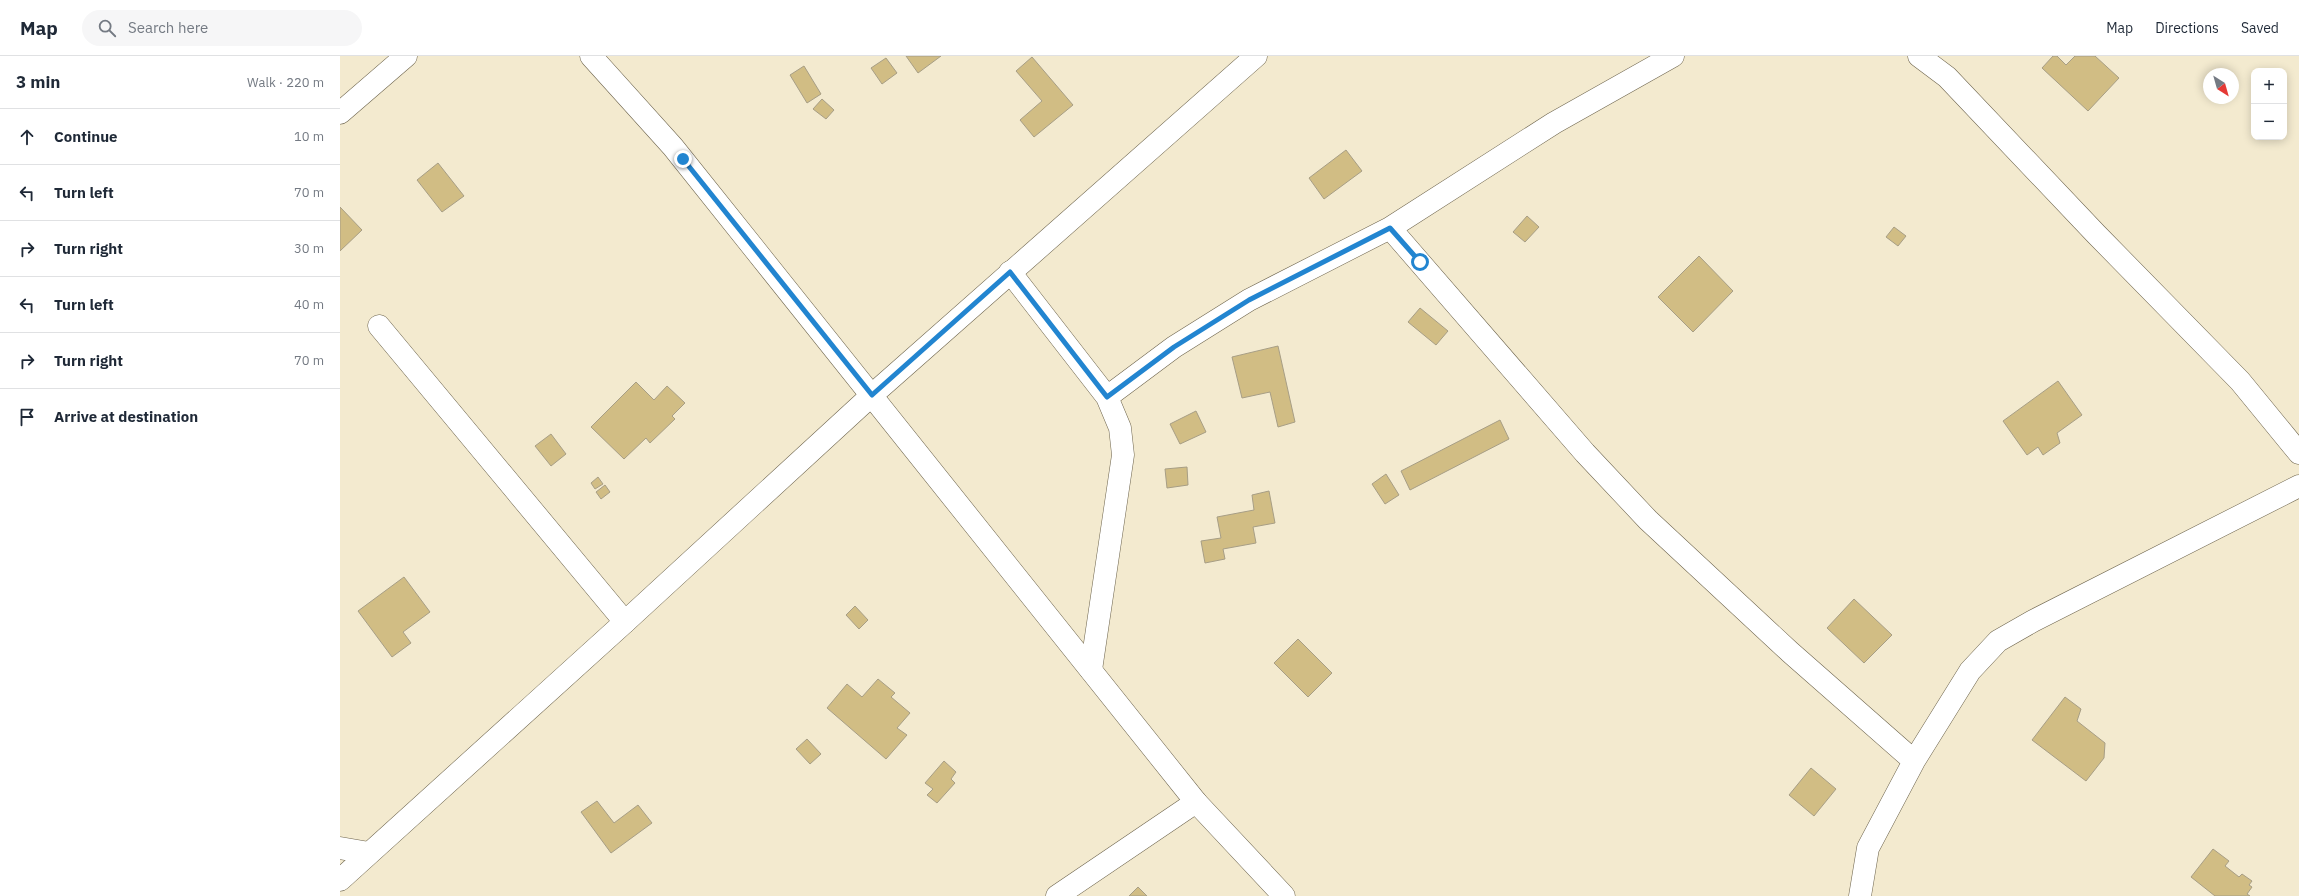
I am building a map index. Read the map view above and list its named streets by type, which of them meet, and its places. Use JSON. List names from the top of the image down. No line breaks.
{"north":"bottom right","page":{"header":"Map","search":"Search here","nav":["Map","Directions","Saved"],"heading":["3 min","Walk · 220 m"],"map_buttons":["+","−"],"list":[["Continue","10 m"],["Turn left","70 m"],["Turn right","30 m"],["Turn left","40 m"],["Turn right","70 m"],"Arrive at destination"]}}
